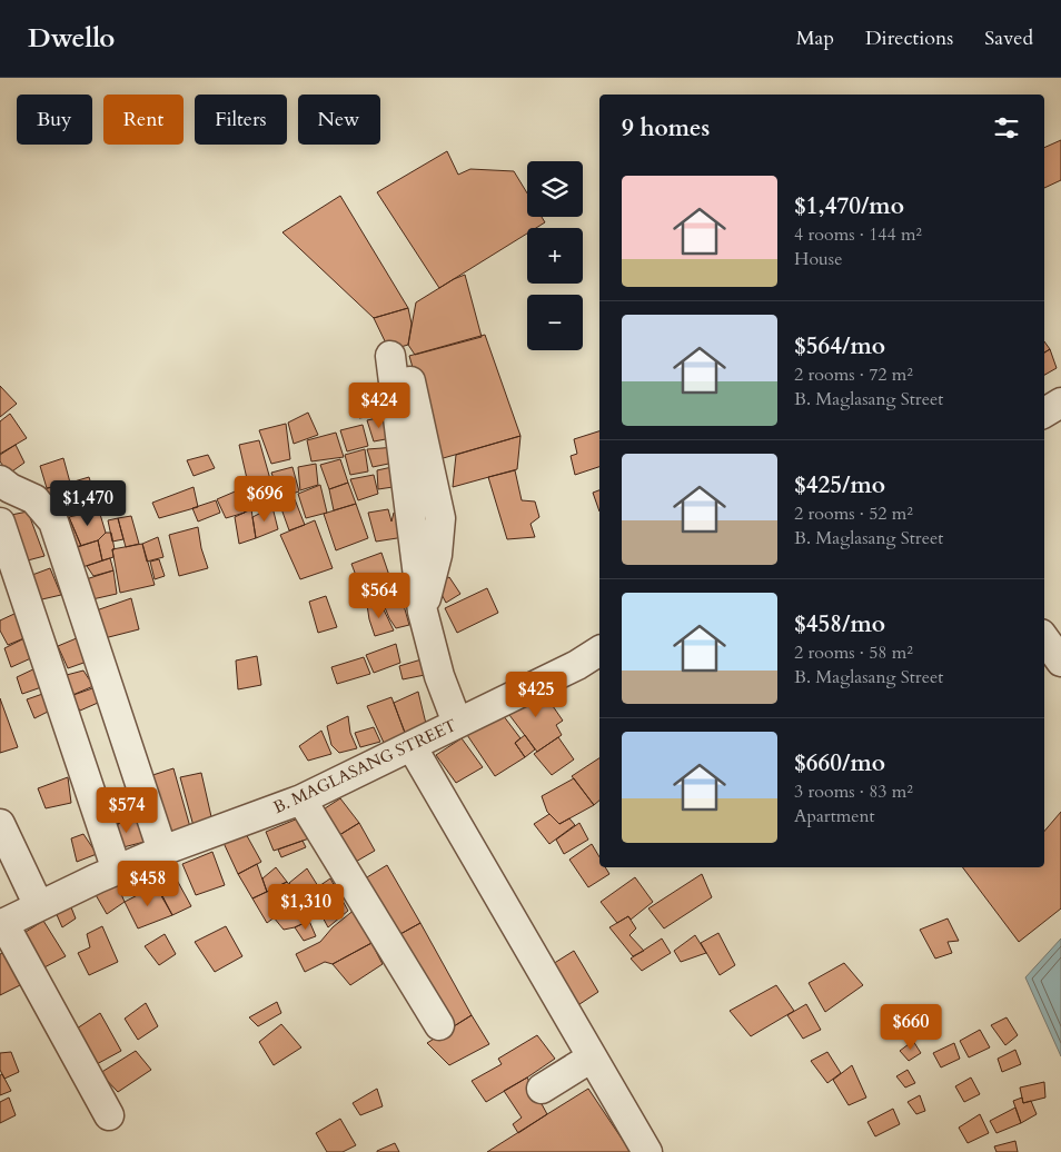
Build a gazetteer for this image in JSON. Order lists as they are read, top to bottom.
{
  "streets": {
    "street": ["B. MAGLASANG STREET"]
  },
  "page": {
    "header": "Dwello",
    "nav": ["Map", "Directions", "Saved"],
    "chip": [
      "Buy",
      "Rent",
      "Filters",
      "New"
    ],
    "heading": "9 homes",
    "map_buttons": ["+", "−"],
    "list": [
      {
        "name": "$1,470/mo",
        "note": "4 rooms · 144 m² · House"
      },
      {
        "name": "$564/mo",
        "note": "2 rooms · 72 m² · B. Maglasang Street"
      },
      {
        "name": "$425/mo",
        "note": "2 rooms · 52 m² · B. Maglasang Street"
      },
      {
        "name": "$458/mo",
        "note": "2 rooms · 58 m² · B. Maglasang Street"
      },
      {
        "name": "$660/mo",
        "note": "3 rooms · 83 m² · Apartment"
      }
    ],
    "price": [
      "$424",
      "$696",
      "$1,470",
      "$564",
      "$425",
      "$574",
      "$458",
      "$1,310",
      "$660"
    ]
  }
}
